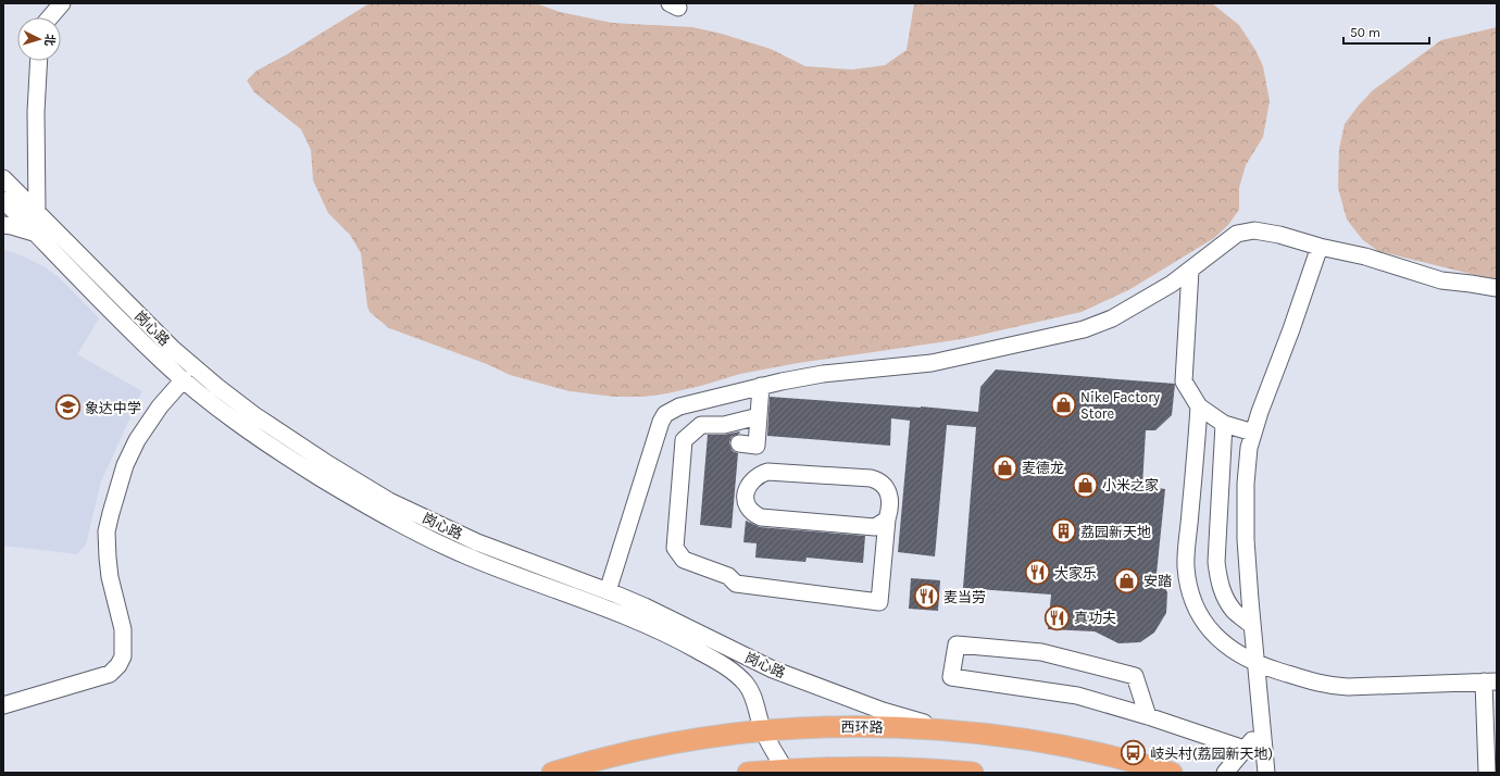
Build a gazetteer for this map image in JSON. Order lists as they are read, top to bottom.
{
  "streets": {
    "main road": ["西环路"],
    "street": ["岗心路"]
  },
  "crossings": [
    ["岗心路", "西环路"]
  ],
  "places": {
    "shop": [
      "Nike Factory Store",
      "麦德龙",
      "小米之家",
      "安踏"
    ],
    "school or university": ["象达中学"],
    "building": ["荔园新天地"],
    "restaurant": ["大家乐", "麦当劳", "真功夫"],
    "bus stop": ["岐头村(荔园新天地)"]
  },
  "scale_bar": "50 m",
  "north": "right"
}
